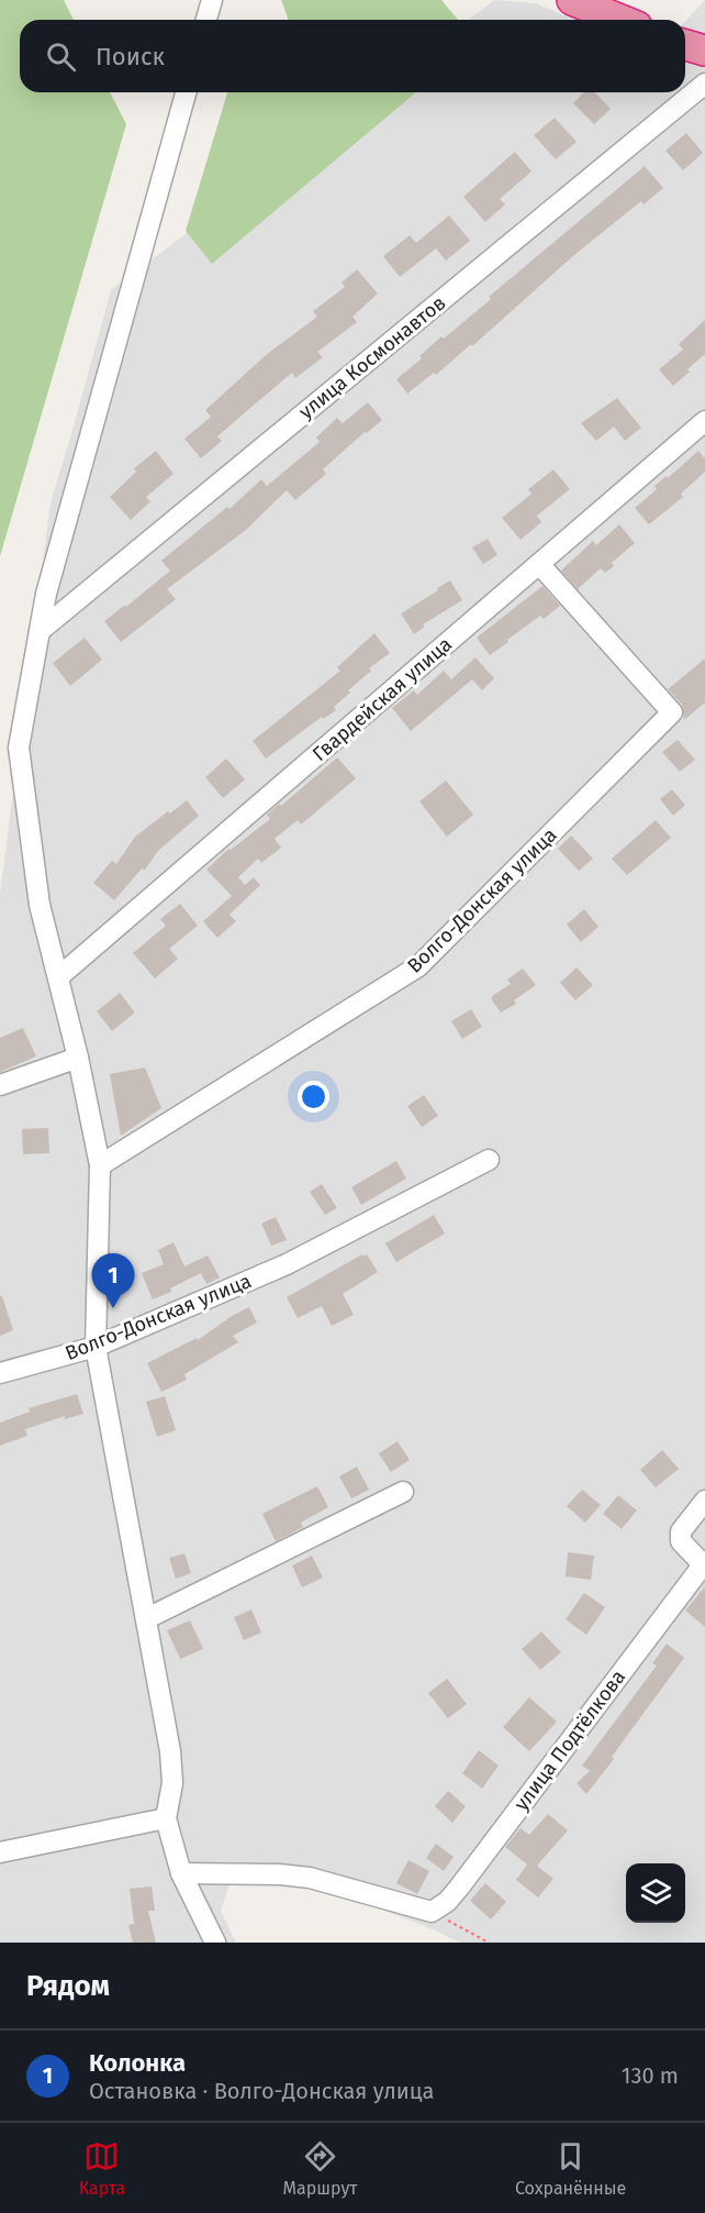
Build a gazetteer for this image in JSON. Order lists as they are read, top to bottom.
{
  "streets": {
    "street": [
      "улица Космонавтов",
      "Гвардейская улица",
      "Волго-Донская улица",
      "улица Подтёлкова"
    ]
  },
  "crossings": [
    ["Гвардейская улица", "Волго-Донская улица"]
  ],
  "page": {
    "search": "Поиск",
    "pins": "1",
    "heading": "Рядом",
    "list": [
      {
        "mark": "1",
        "name": "Колонка",
        "note": "Остановка · Волго-Донская улица",
        "value": "130 m"
      }
    ],
    "nav": ["Карта", "Маршрут", "Сохранённые"]
  }
}
